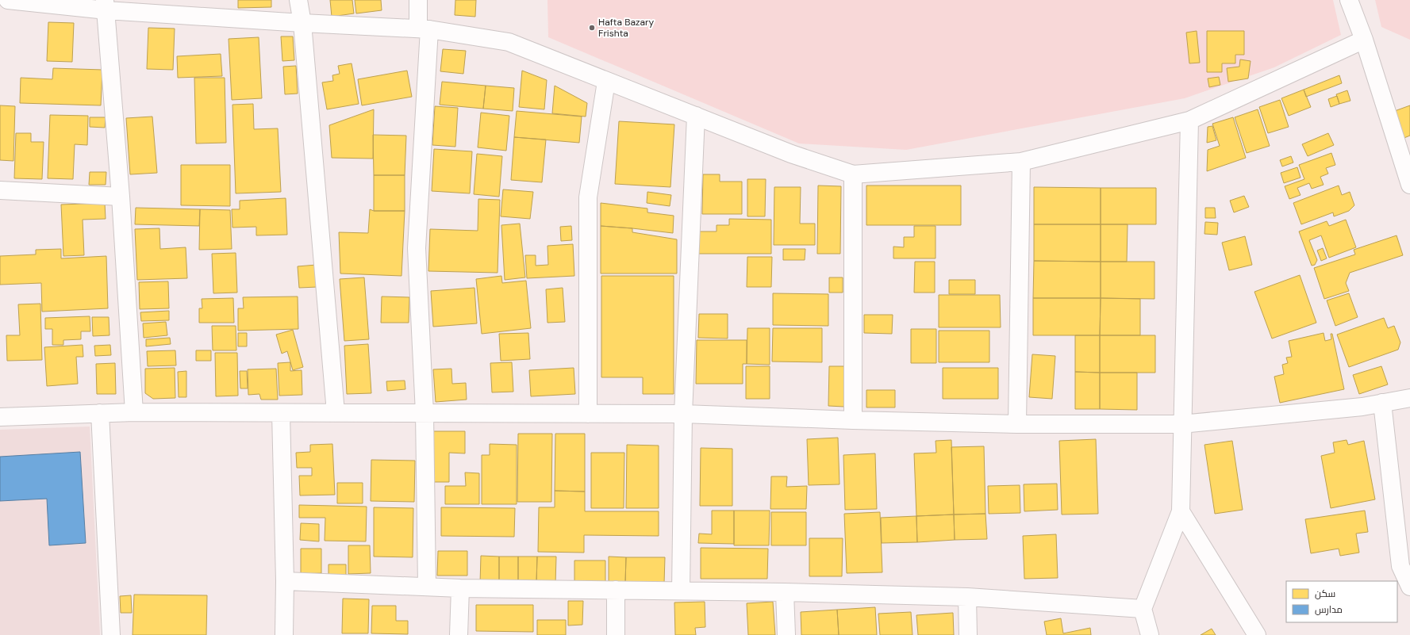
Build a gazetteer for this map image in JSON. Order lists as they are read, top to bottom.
{
  "places": ["Hafta Bazary Frishta"],
  "legend": ["سكن", "مدارس"]
}
